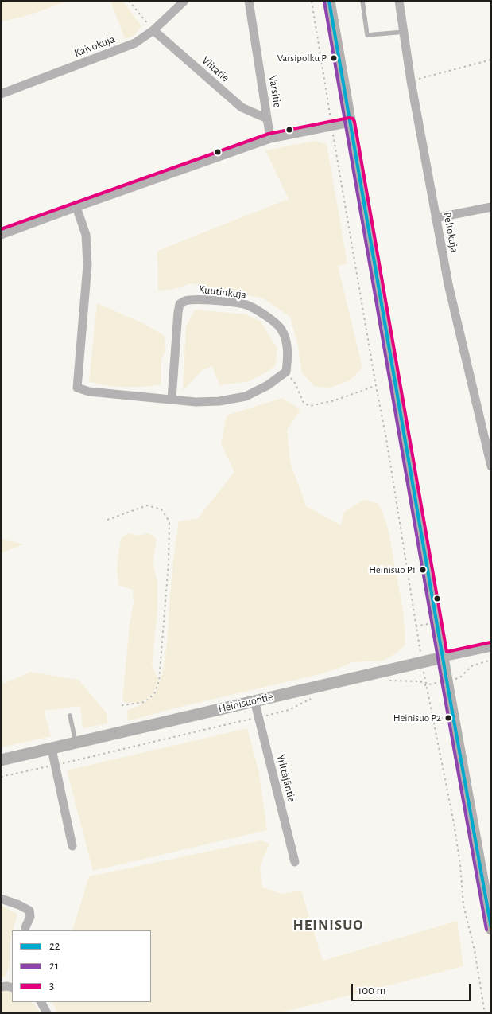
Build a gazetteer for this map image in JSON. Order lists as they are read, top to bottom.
{
  "streets": {
    "main road": ["Heinisuontie"],
    "street": [
      "Kaivokuja",
      "Viitatie",
      "Varsitie",
      "Peltokuja",
      "Kuutinkuja",
      "Yrittäjäntie"
    ]
  },
  "crossings": [
    ["Kaivokuja", "Viitatie"],
    ["Viitatie", "Varsitie"],
    ["Heinisuontie", "Yrittäjäntie"]
  ],
  "districts": ["HEINISUO"],
  "places": ["Varsipolku P", "Heinisuo P1", "Heinisuo P2"],
  "lines": ["transit line 22", "transit line 21", "transit line 3"],
  "legend": ["22", "21", "3"],
  "scale_bar": "100 m"
}
